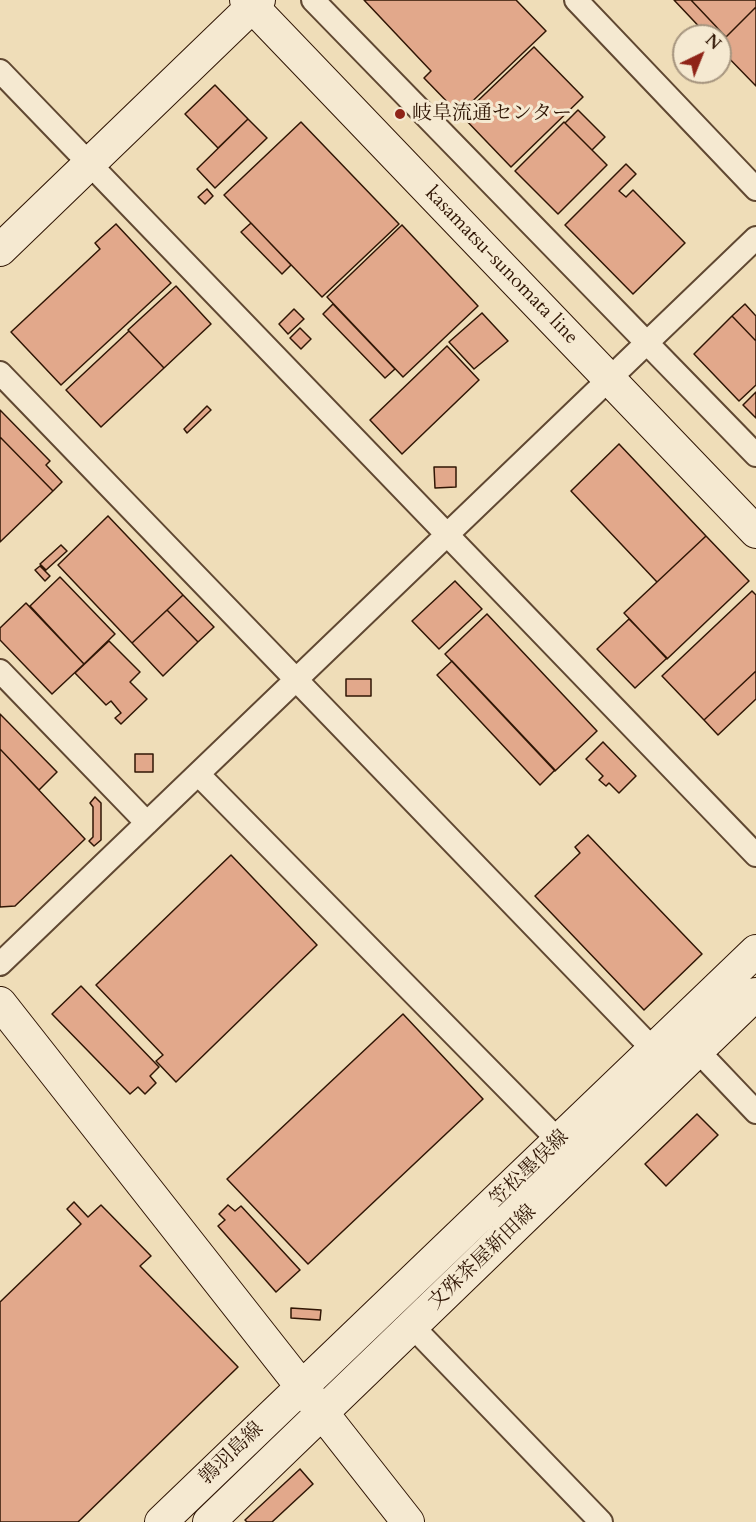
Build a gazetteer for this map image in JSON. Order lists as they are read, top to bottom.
{
  "streets": {
    "main road": [
      "kasamatsu-sunomata line",
      "笠松墨俣線",
      "文殊茶屋新田線",
      "鶉羽島線"
    ]
  },
  "crossings": [
    ["笠松墨俣線", "鶉羽島線"]
  ],
  "places": ["岐阜流通センター"],
  "north": "top right"
}
